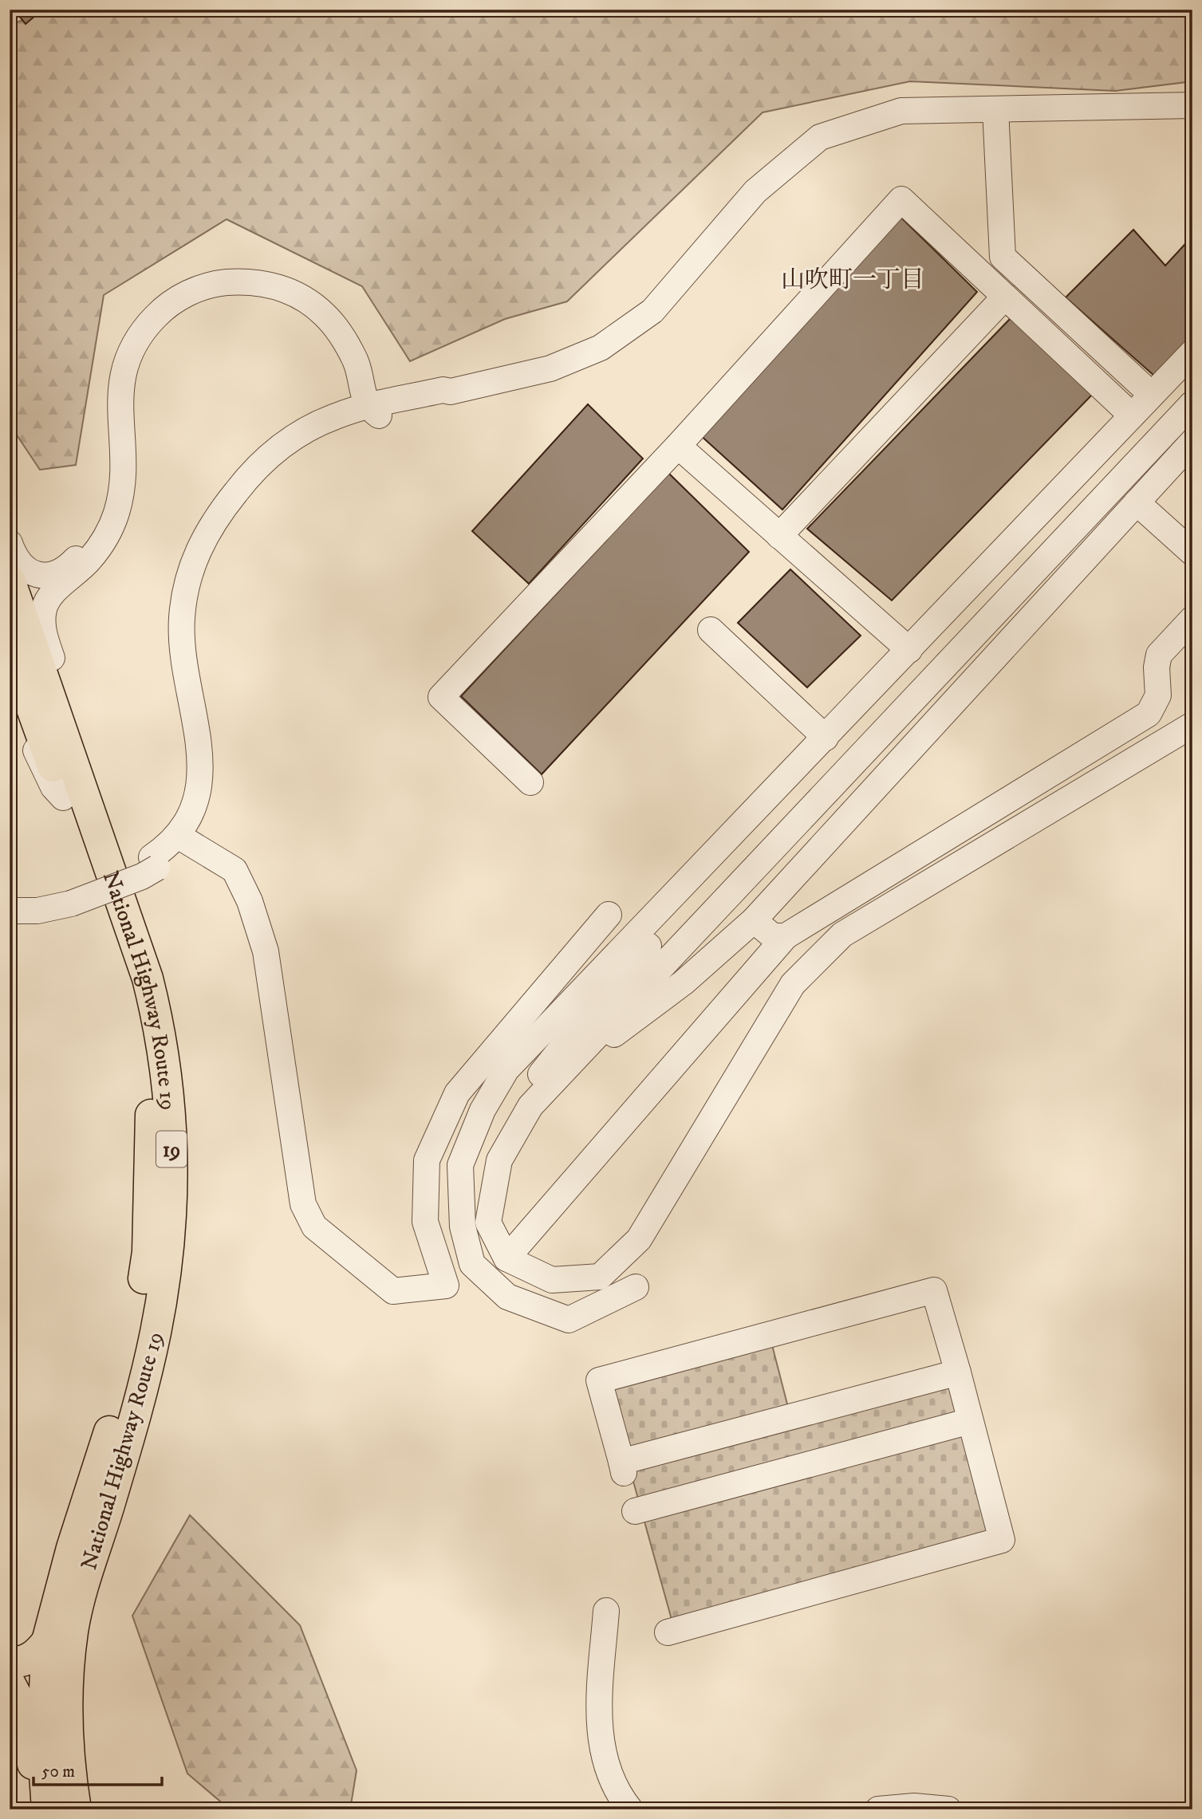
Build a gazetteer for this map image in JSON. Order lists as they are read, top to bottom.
{
  "streets": {
    "main road": ["National Highway Route 19", "19"]
  },
  "districts": ["山吹町一丁目"],
  "scale_bar": "50 m"
}
